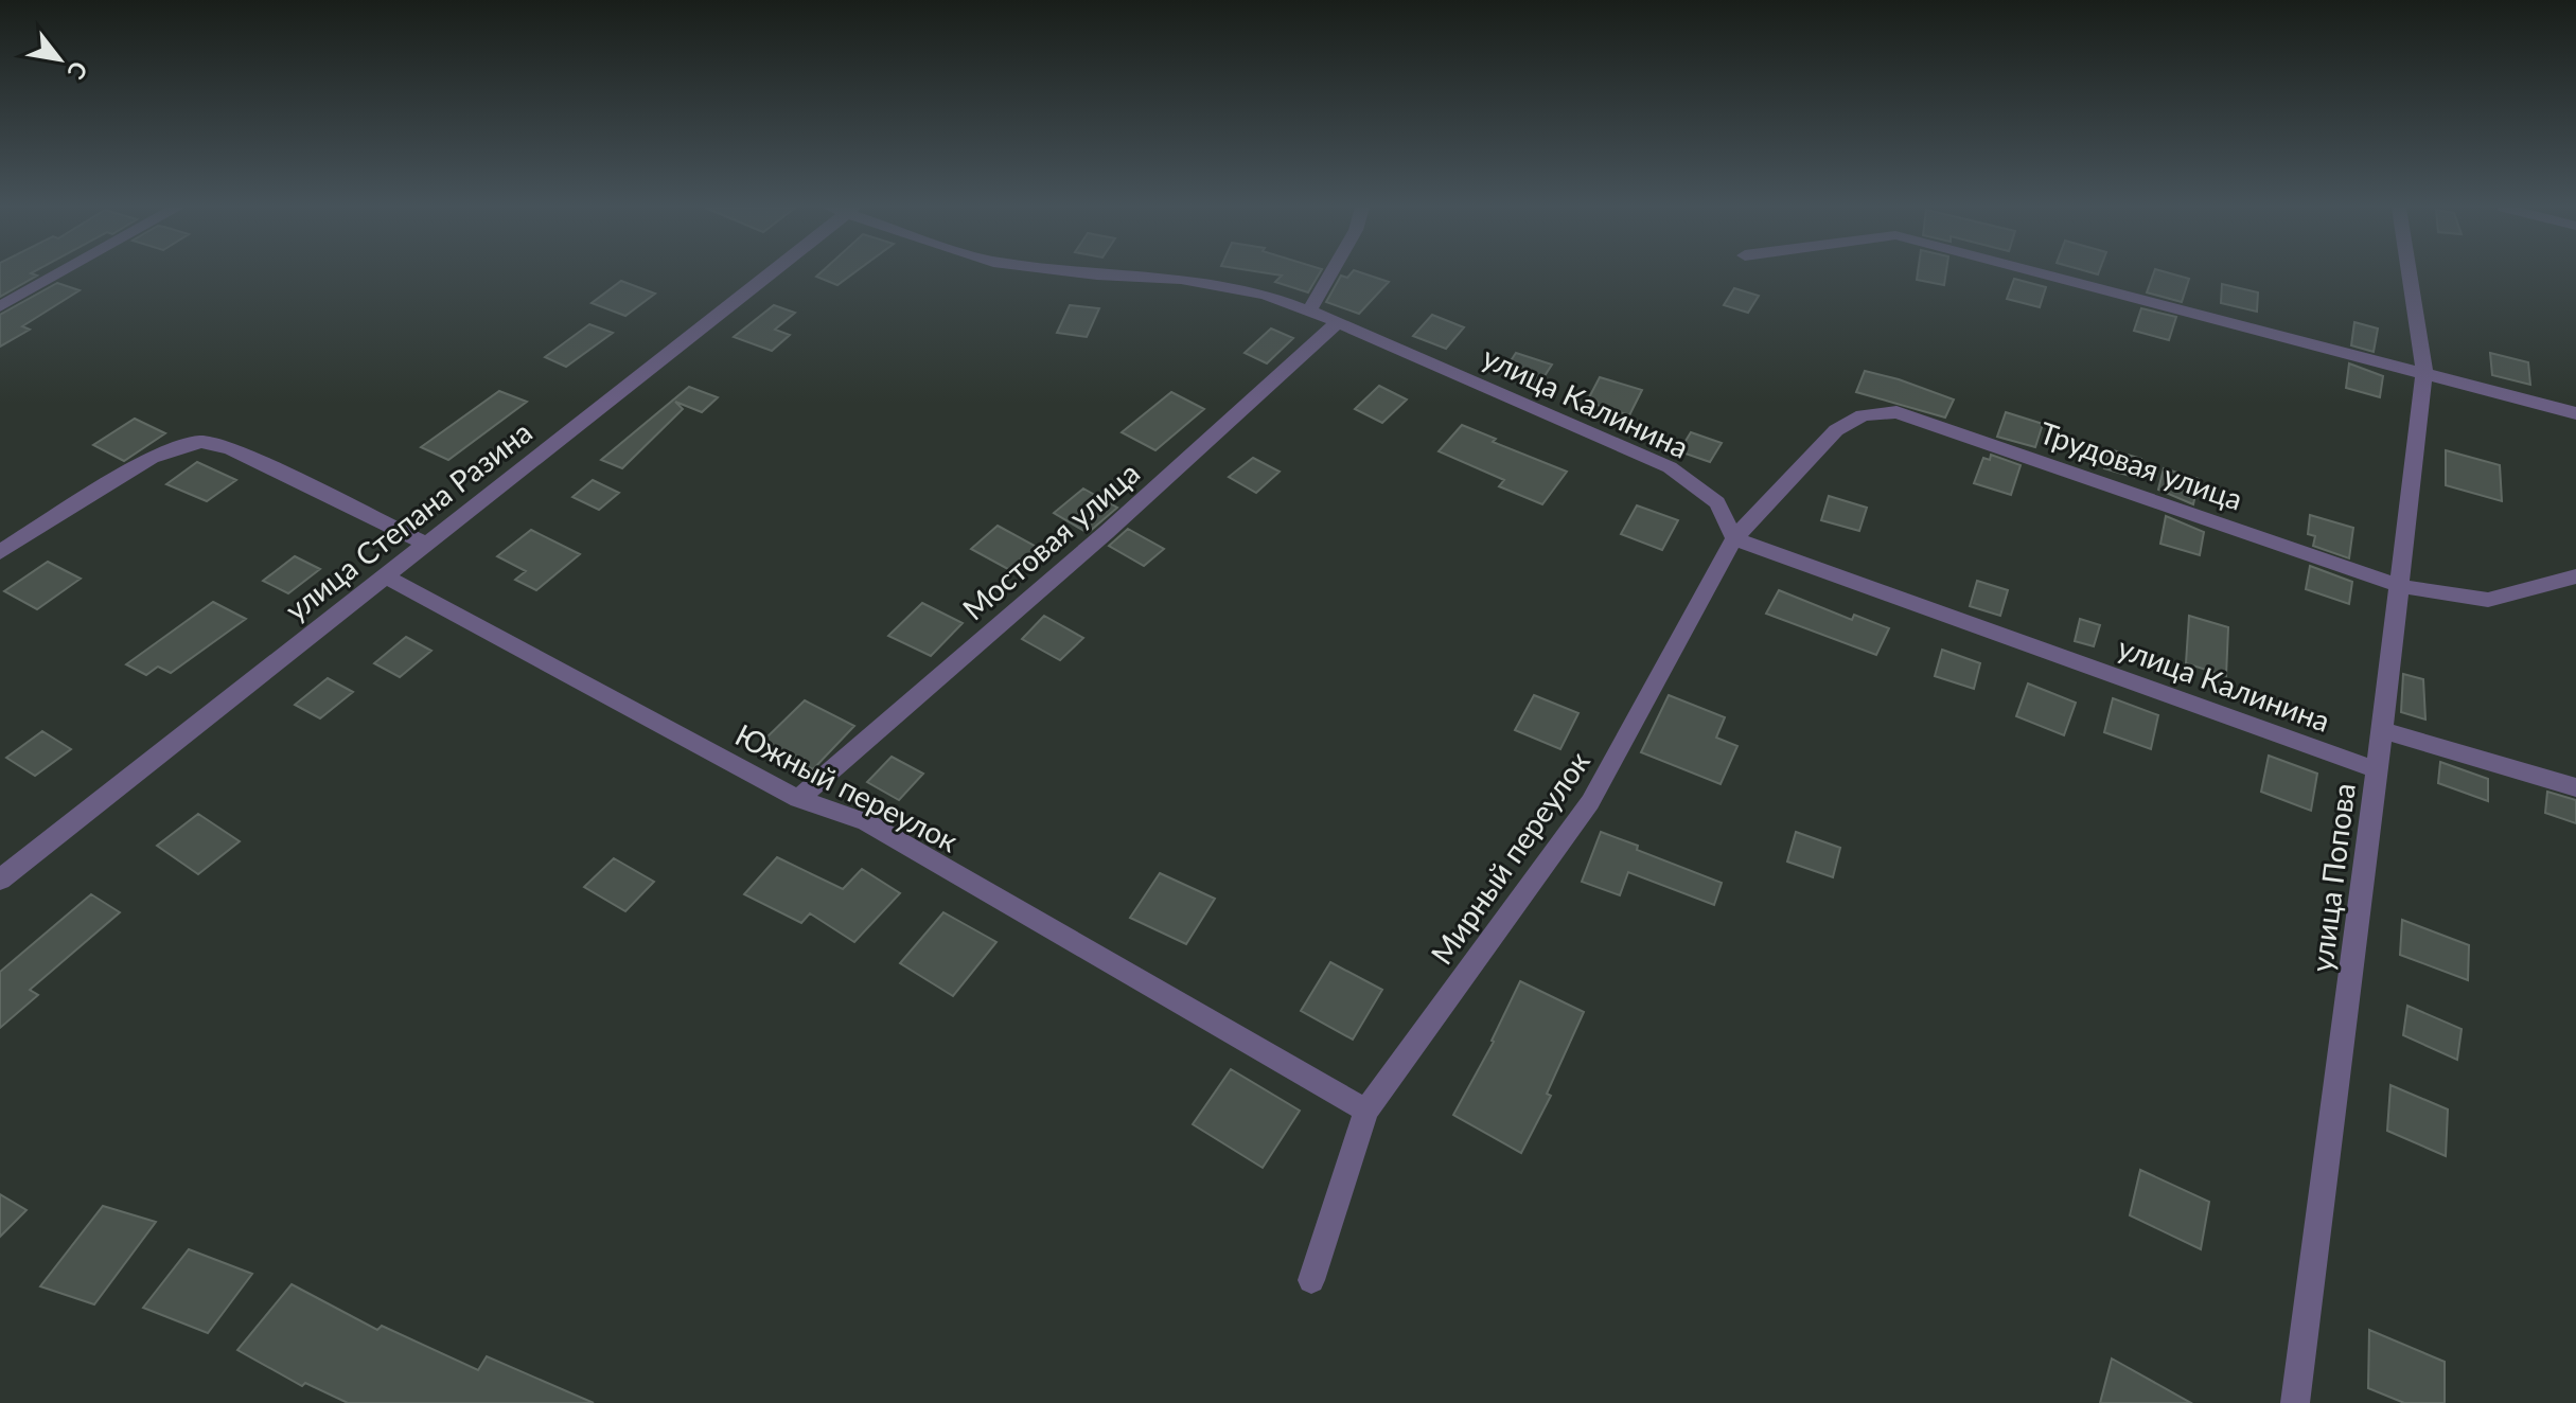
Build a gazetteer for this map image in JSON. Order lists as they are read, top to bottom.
{
  "streets": {
    "street": [
      "улица Калинина",
      "Трудовая улица",
      "улица Степана Разина",
      "Мостовая улица",
      "Южный переулок",
      "Мирный переулок",
      "улица Попова"
    ]
  },
  "crossings": [
    ["улица Калинина", "Мостовая улица"],
    ["улица Калинина", "Мирный переулок"],
    ["улица Калинина", "улица Попова"],
    ["Трудовая улица", "Мирный переулок"],
    ["Трудовая улица", "улица Попова"],
    ["улица Степана Разина", "Южный переулок"],
    ["Мостовая улица", "Южный переулок"],
    ["Южный переулок", "Мирный переулок"]
  ],
  "north": "bottom right"
}
